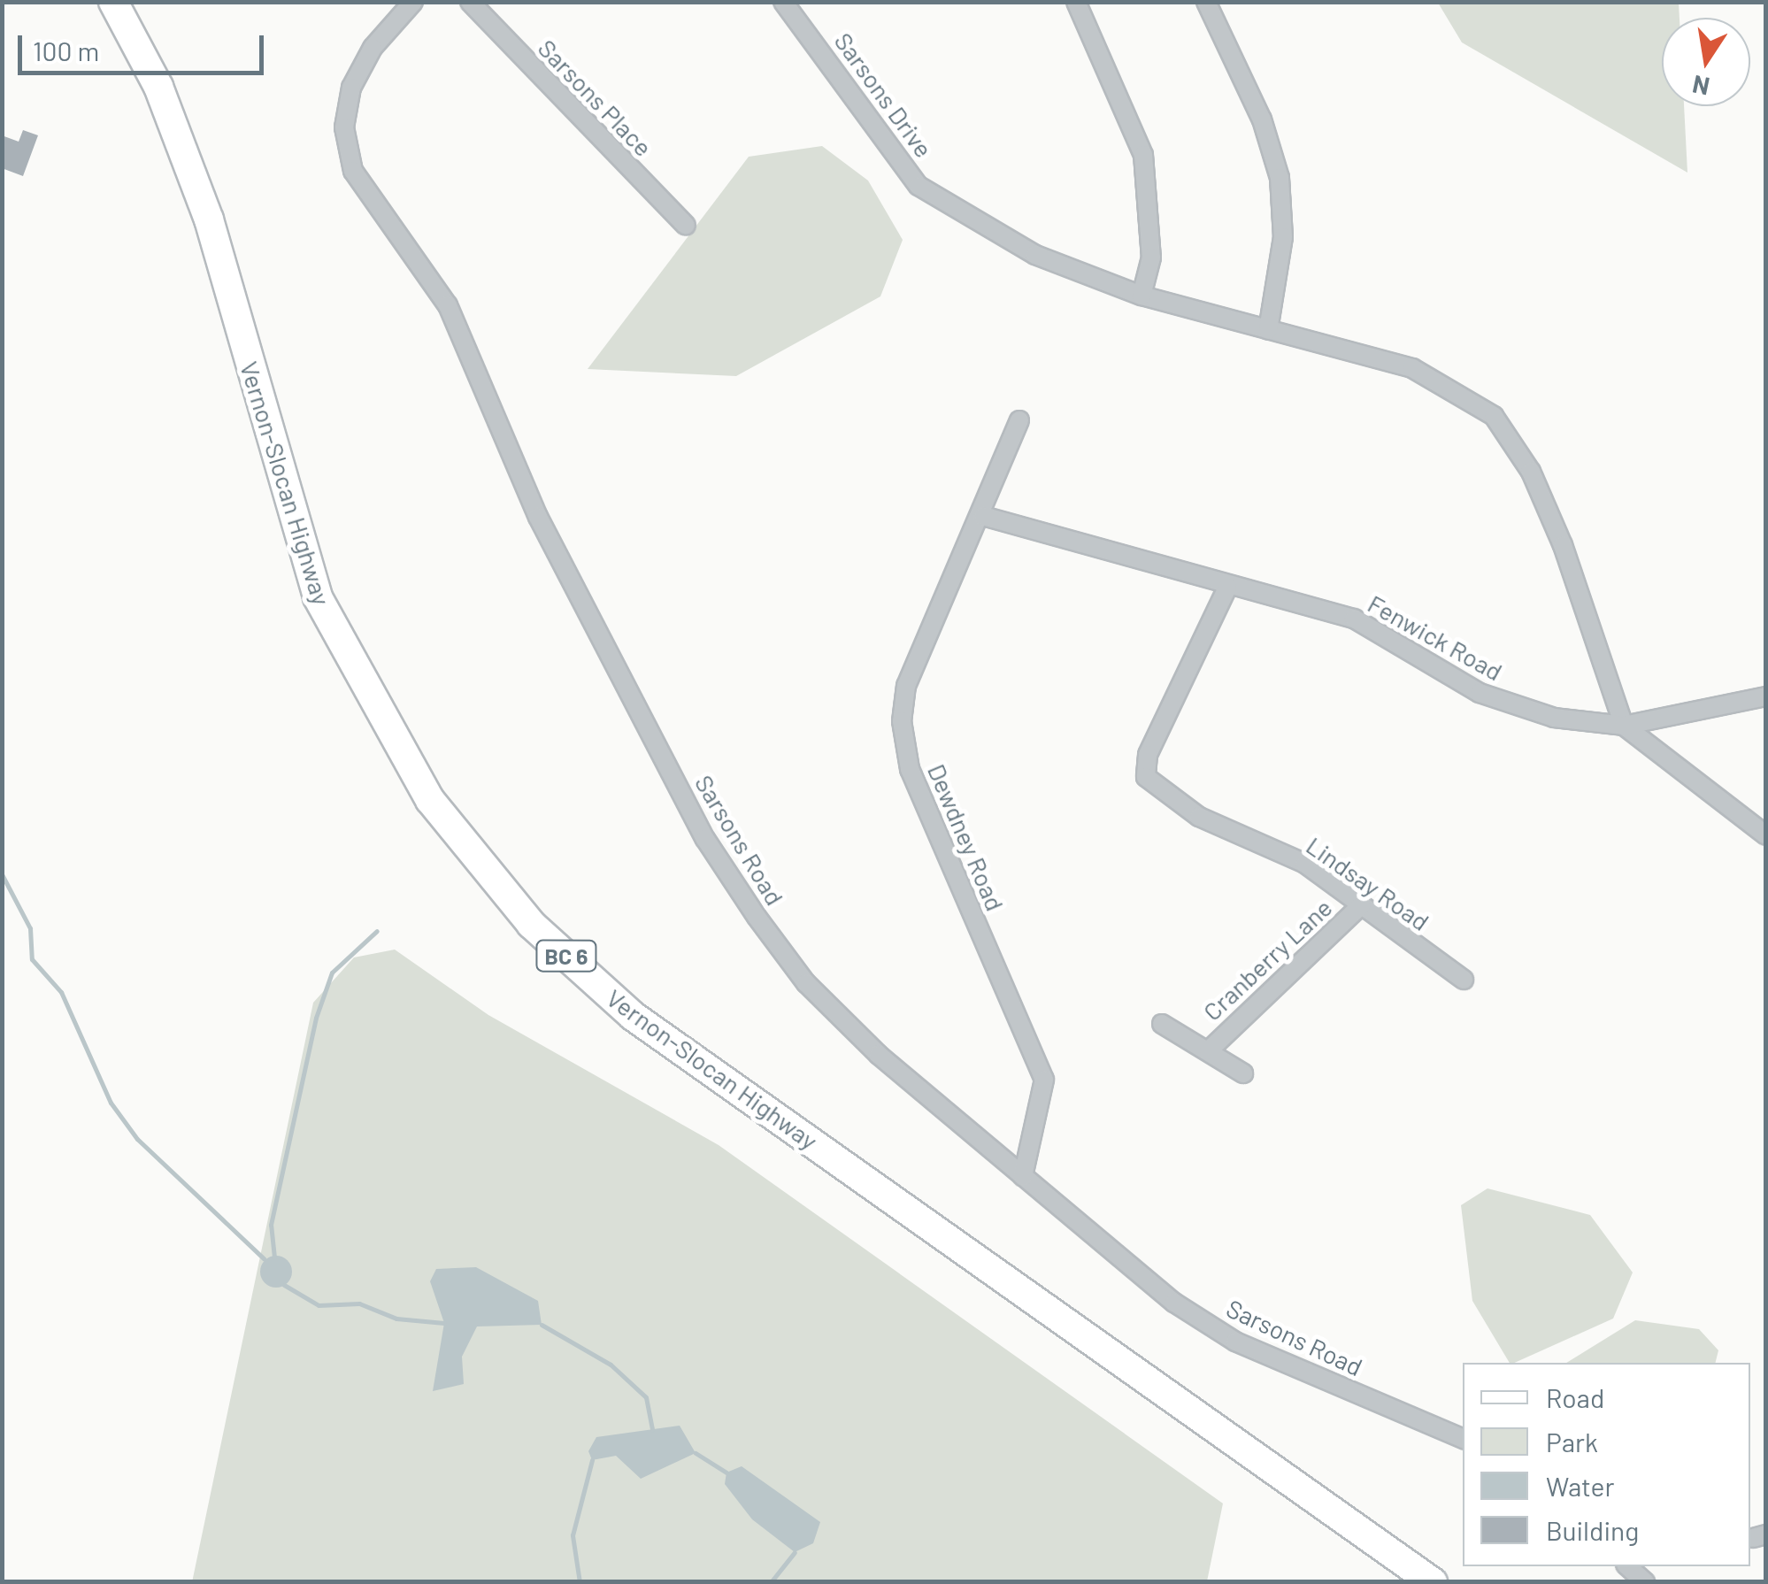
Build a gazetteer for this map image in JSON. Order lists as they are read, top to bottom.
{
  "streets": {
    "main road": ["Vernon-Slocan Highway", "BC 6"],
    "street": [
      "Sarsons Drive",
      "Sarsons Place",
      "Fenwick Road",
      "Dewdney Road",
      "Sarsons Road",
      "Lindsay Road",
      "Cranberry Lane"
    ]
  },
  "crossings": [
    ["Sarsons Drive", "Fenwick Road"],
    ["Fenwick Road", "Dewdney Road"],
    ["Fenwick Road", "Lindsay Road"],
    ["Dewdney Road", "Sarsons Road"],
    ["Lindsay Road", "Cranberry Lane"]
  ],
  "legend": [
    "Road",
    "Park",
    "Water",
    "Building"
  ],
  "scale_bar": "100 m",
  "north": "bottom"
}
